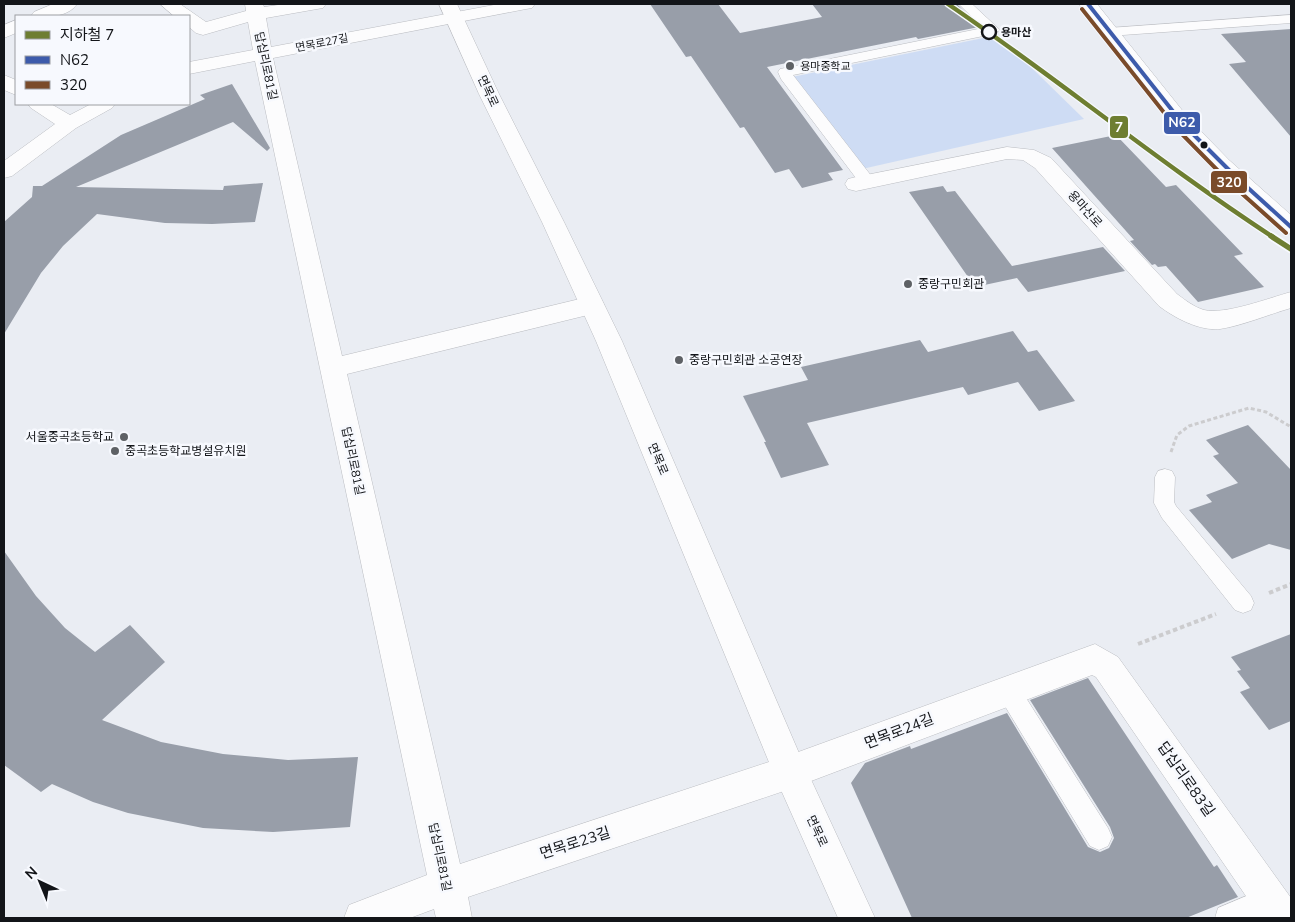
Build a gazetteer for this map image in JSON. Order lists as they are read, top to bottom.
{
  "streets": {
    "street": [
      "면목로27길",
      "답십리로81길",
      "면목로",
      "용마산로",
      "면목로24길",
      "답십리로83길",
      "면목로23길"
    ]
  },
  "crossings": [
    ["면목로27길", "답십리로81길"],
    ["면목로27길", "면목로"],
    ["답십리로81길", "면목로23길"],
    ["면목로", "면목로24길"],
    ["면목로", "면목로23길"],
    ["면목로24길", "답십리로83길"],
    ["면목로24길", "면목로23길"]
  ],
  "places": [
    "용마산",
    "용마중학교",
    "중랑구민회관",
    "중랑구민회관 소공연장",
    "서울중곡초등학교",
    "중곡초등학교병설유치원"
  ],
  "lines": ["metro line 7", "transit line N62", "transit line 320"],
  "legend": ["지하철 7", "N62", "320"],
  "north": "top left"
}
